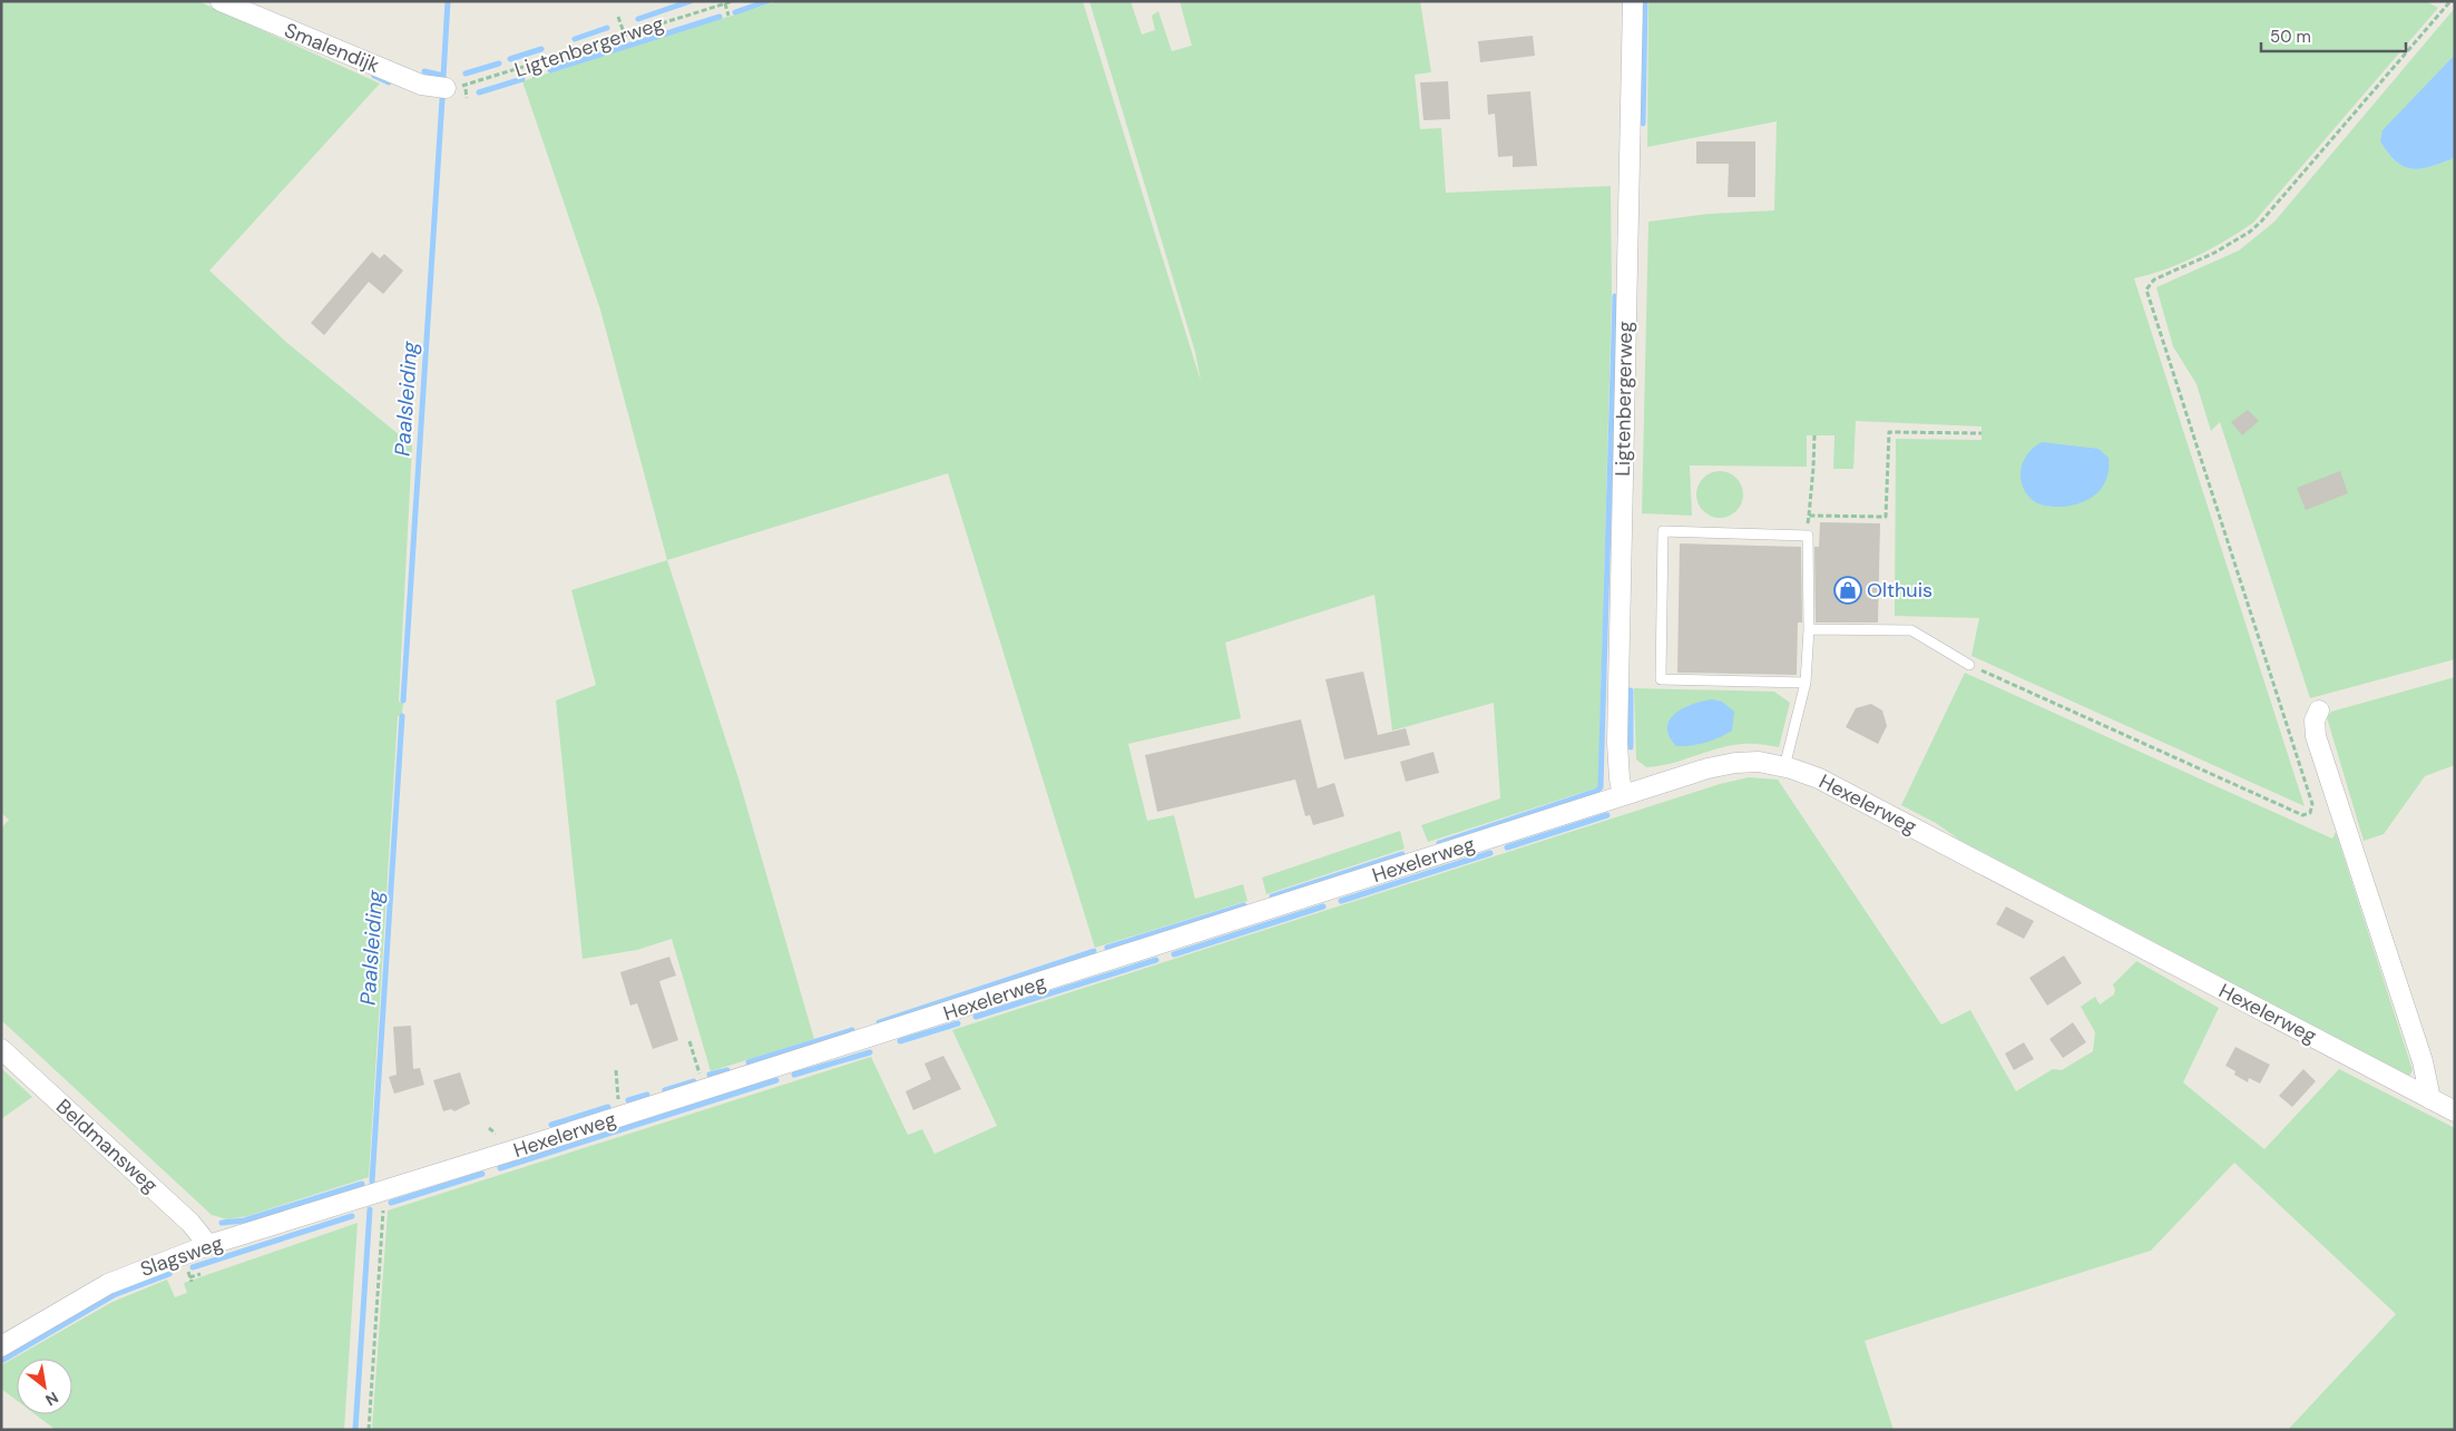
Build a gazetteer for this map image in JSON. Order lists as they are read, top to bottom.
{
  "streets": {
    "street": [
      "Ligtenbergerweg",
      "Smalendijk",
      "Hexelerweg",
      "Beldmansweg",
      "Slagsweg"
    ]
  },
  "crossings": [
    ["Ligtenbergerweg", "Smalendijk"],
    ["Ligtenbergerweg", "Hexelerweg"],
    ["Hexelerweg", "Slagsweg"],
    ["Beldmansweg", "Slagsweg"]
  ],
  "water": ["Paalsleiding"],
  "places": {
    "shop": ["Olthuis"]
  },
  "scale_bar": "50 m",
  "north": "bottom right"
}
